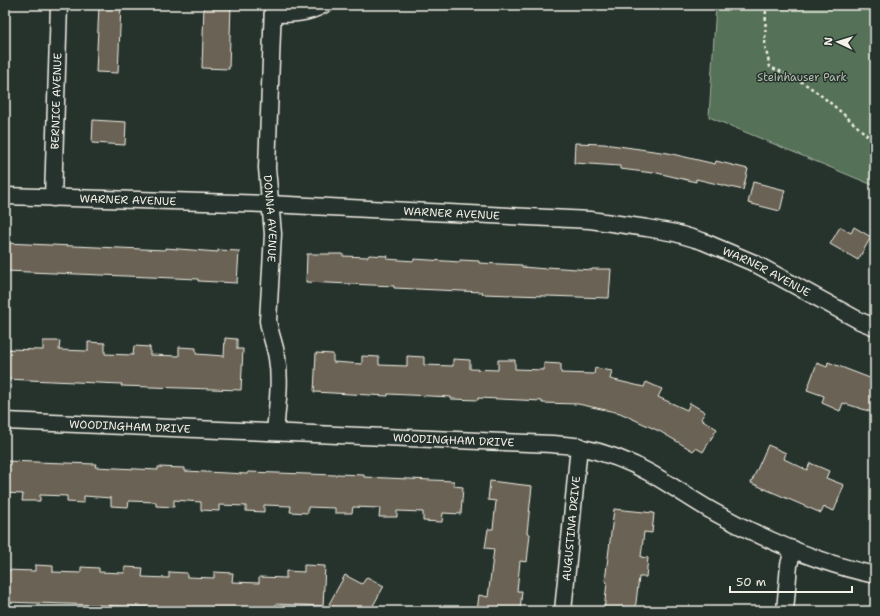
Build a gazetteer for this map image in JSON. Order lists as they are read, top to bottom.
{
  "streets": {
    "street": [
      "BERNICE AVENUE",
      "WARNER AVENUE",
      "DONNA AVENUE",
      "WOODINGHAM DRIVE",
      "AUGUSTINA DRIVE"
    ]
  },
  "crossings": [
    ["BERNICE AVENUE", "WARNER AVENUE"],
    ["WARNER AVENUE", "DONNA AVENUE"],
    ["DONNA AVENUE", "WOODINGHAM DRIVE"],
    ["WOODINGHAM DRIVE", "AUGUSTINA DRIVE"]
  ],
  "parks": ["Steinhauser Park"],
  "scale_bar": "50 m",
  "north": "left"
}
